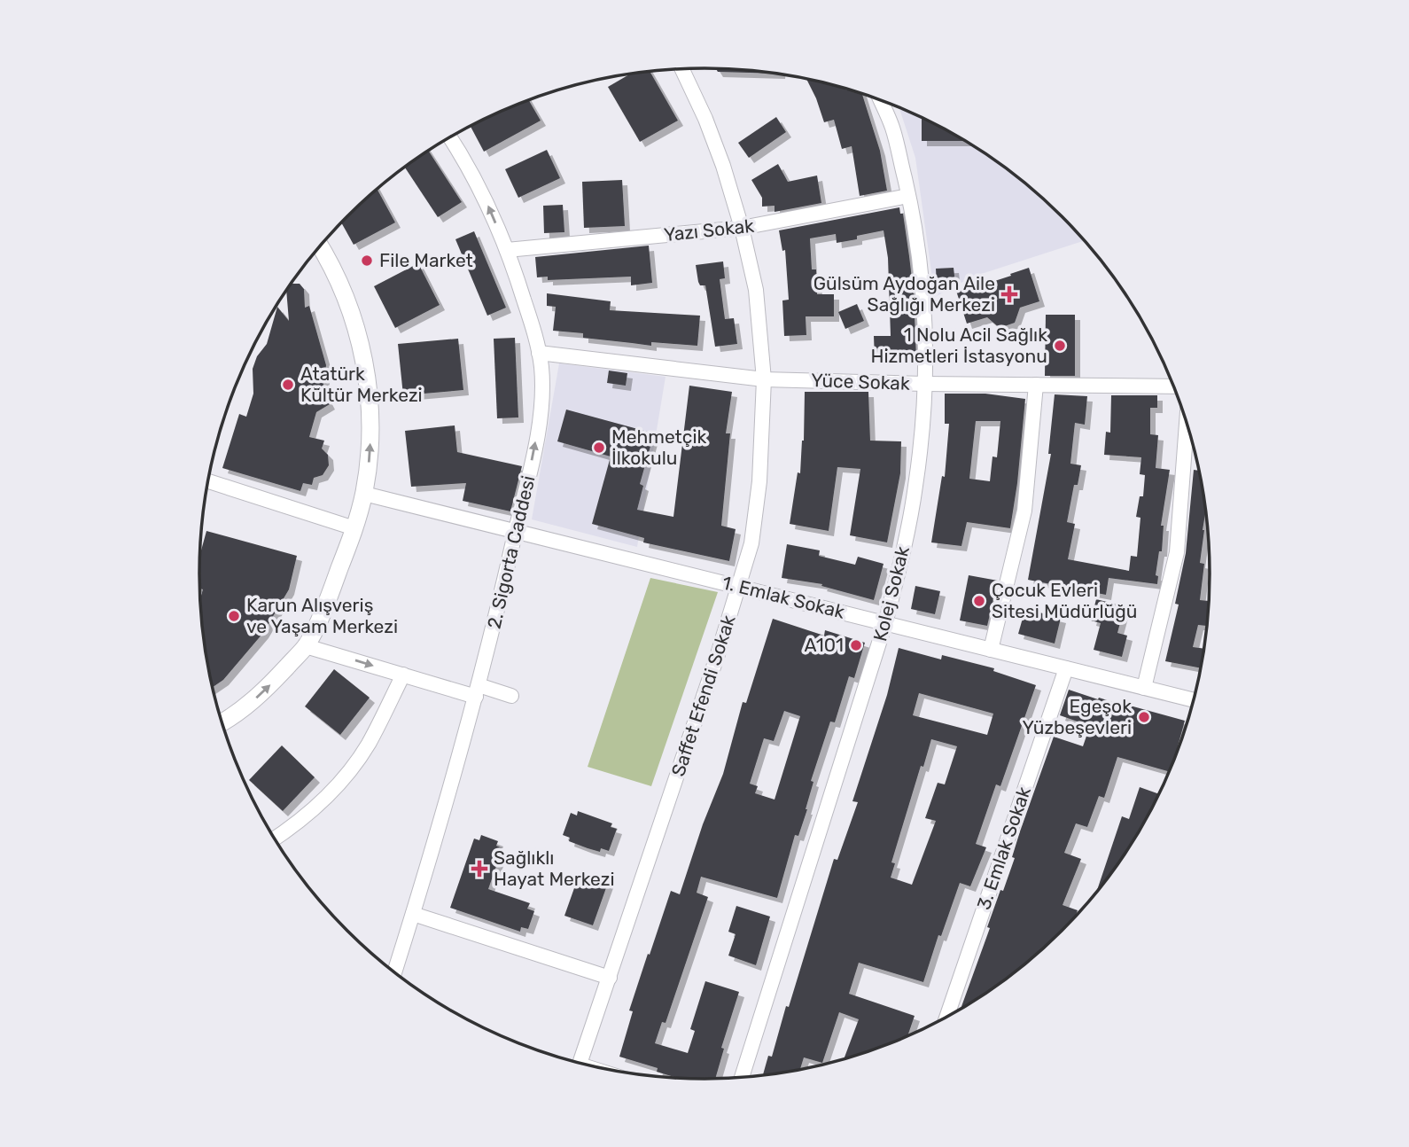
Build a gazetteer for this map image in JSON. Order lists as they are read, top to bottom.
{
  "streets": {
    "street": [
      "Yazı Sokak",
      "Yüce Sokak",
      "2. Sigorta Caddesi",
      "Kolej Sokak",
      "1. Emlak Sokak",
      "Saffet Efendi Sokak",
      "3. Emlak Sokak"
    ]
  },
  "crossings": [
    ["Yazı Sokak", "2. Sigorta Caddesi"],
    ["Yazı Sokak", "Kolej Sokak"],
    ["Yazı Sokak", "Saffet Efendi Sokak"],
    ["Yüce Sokak", "2. Sigorta Caddesi"],
    ["Yüce Sokak", "Kolej Sokak"],
    ["Yüce Sokak", "Saffet Efendi Sokak"],
    ["2. Sigorta Caddesi", "1. Emlak Sokak"],
    ["Kolej Sokak", "1. Emlak Sokak"],
    ["1. Emlak Sokak", "Saffet Efendi Sokak"],
    ["1. Emlak Sokak", "3. Emlak Sokak"]
  ],
  "places": {
    "other": [
      "File Market",
      "1 Nolu Acil Sağlık Hizmetleri İstasyonu",
      "Atatürk Kültür Merkezi",
      "Mehmetçik İlkokulu",
      "Çocuk Evleri Sitesi Müdürlüğü",
      "Karun Alışveriş ve Yaşam Merkezi",
      "A101",
      "Egeşok Yüzbeşevleri"
    ],
    "health": ["Gülsüm Aydoğan Aile Sağlığı Merkezi", "Sağlıklı Hayat Merkezi"]
  }
}
